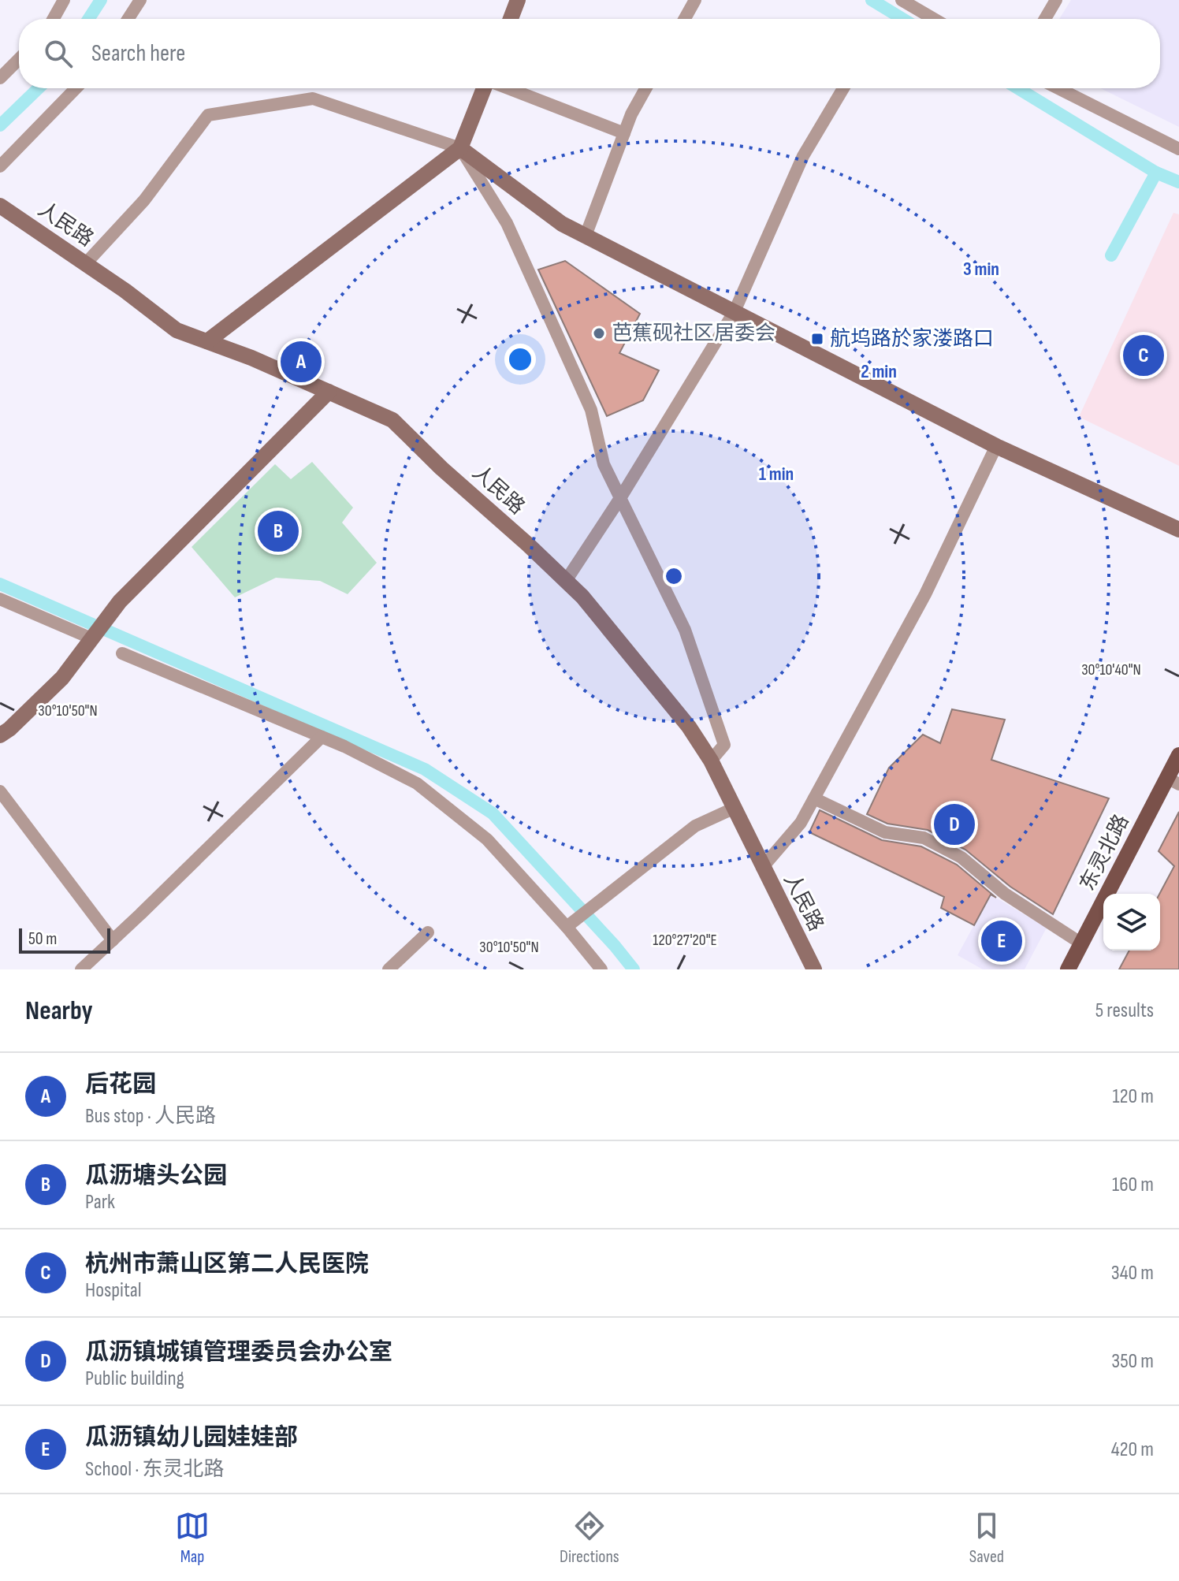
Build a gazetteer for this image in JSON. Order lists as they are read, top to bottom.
{
  "streets": {
    "main road": ["东灵北路"],
    "street": ["人民路"]
  },
  "places": {
    "other": ["芭蕉砚社区居委会"],
    "transit": ["航坞路於家溇路口"]
  },
  "scale_bar": "50 m",
  "page": {
    "search": "Search here",
    "pins": [
      "C",
      "A",
      "B",
      "D",
      "E"
    ],
    "scale": "50 m",
    "heading": ["Nearby", "5 results"],
    "list": [
      {
        "mark": "A",
        "name": "后花园",
        "note": "Bus stop · 人民路",
        "value": "120 m"
      },
      {
        "mark": "B",
        "name": "瓜沥塘头公园",
        "note": "Park",
        "value": "160 m"
      },
      {
        "mark": "C",
        "name": "杭州市萧山区第二人民医院",
        "note": "Hospital",
        "value": "340 m"
      },
      {
        "mark": "D",
        "name": "瓜沥镇城镇管理委员会办公室",
        "note": "Public building",
        "value": "350 m"
      },
      {
        "mark": "E",
        "name": "瓜沥镇幼儿园娃娃部",
        "note": "School · 东灵北路",
        "value": "420 m"
      }
    ],
    "nav": ["Map", "Directions", "Saved"]
  },
  "coordinates": ["30°10'40\"N", "30°10'50\"N", "120°27'20\"E"],
  "rings": ["3 min", "2 min", "1 min"]
}
